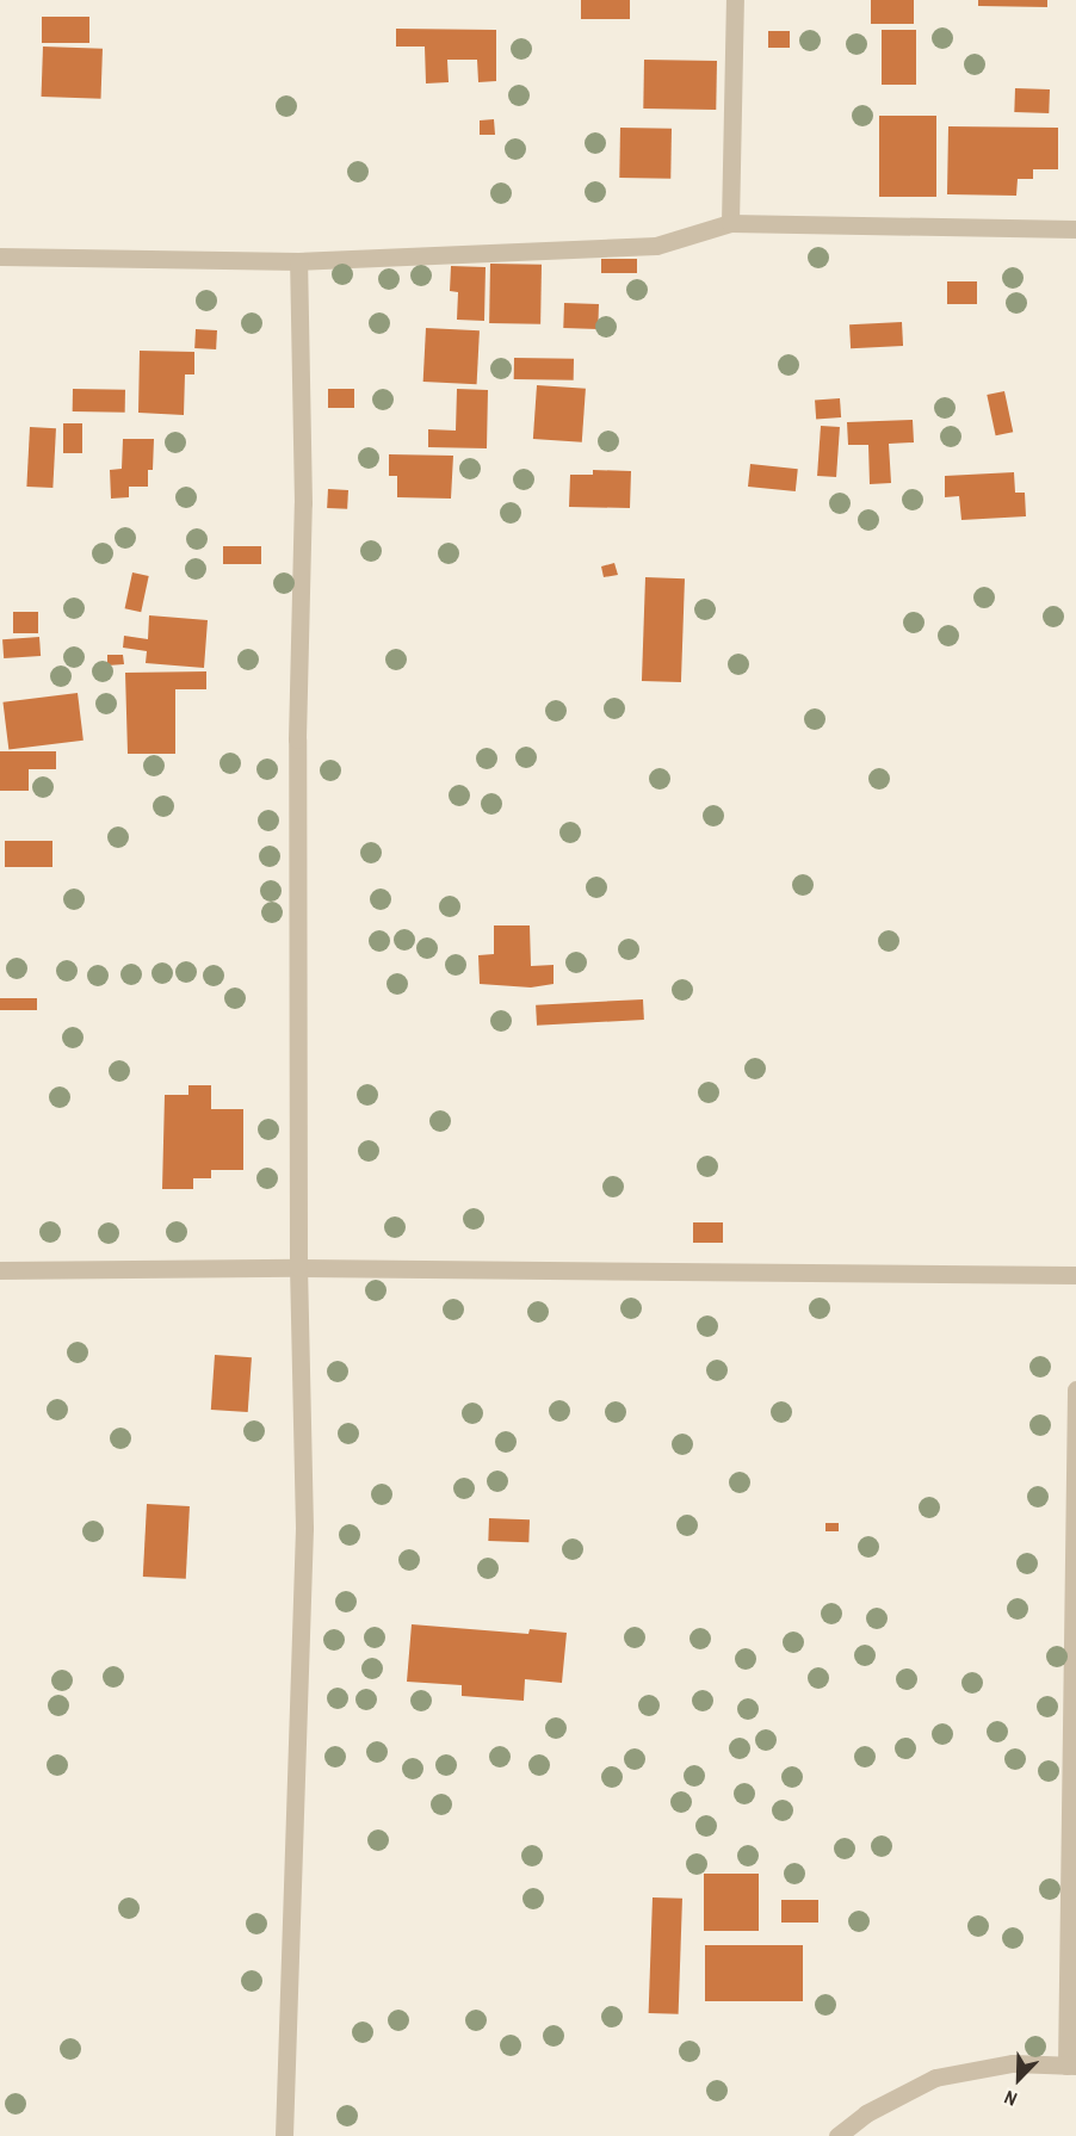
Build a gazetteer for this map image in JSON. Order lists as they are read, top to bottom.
{
  "north": "bottom left"
}
